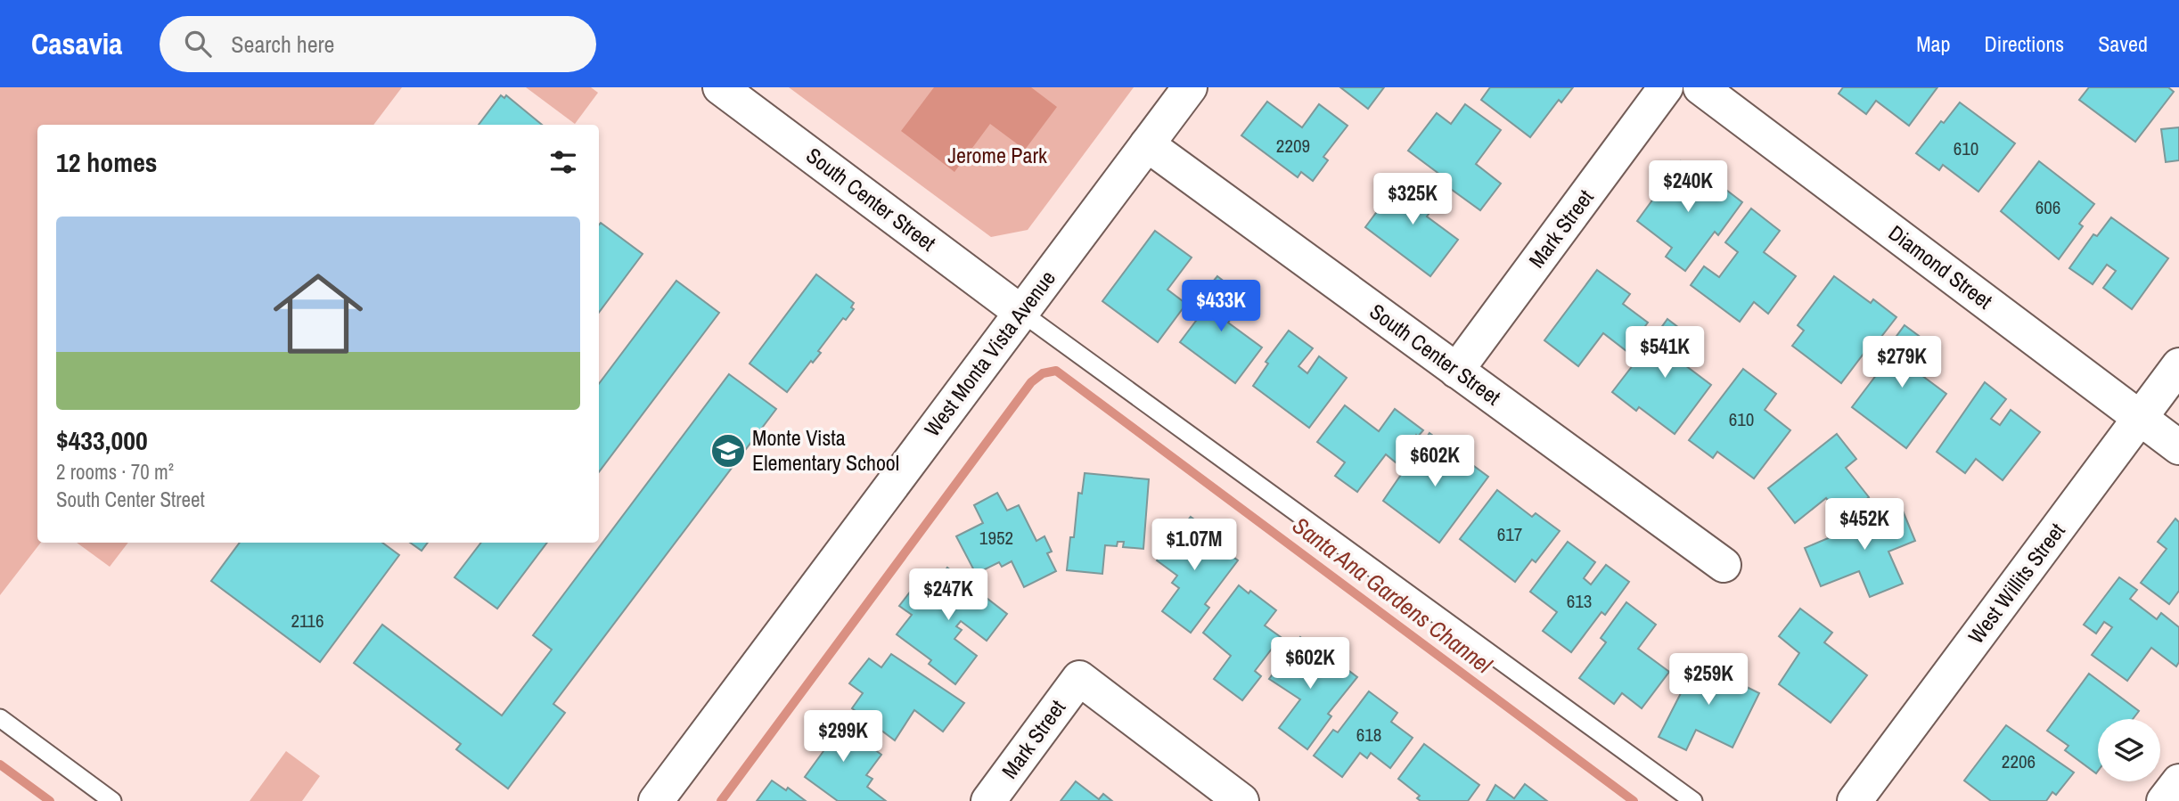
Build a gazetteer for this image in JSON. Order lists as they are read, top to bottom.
{
  "streets": {
    "street": [
      "South Center Street",
      "Mark Street",
      "Diamond Street",
      "West Monta Vista Avenue",
      "West Willits Street"
    ]
  },
  "crossings": [
    ["South Center Street", "Mark Street"],
    ["South Center Street", "West Monta Vista Avenue"],
    ["Diamond Street", "West Willits Street"]
  ],
  "water": ["Santa Ana Gardens Channel"],
  "parks": ["Jerome Park"],
  "places": {
    "school or university": ["Monte Vista Elementary School"]
  },
  "house_numbers": [
    "2209",
    "610",
    "606",
    "610",
    "617",
    "1952",
    "613",
    "2116",
    "618",
    "2206"
  ],
  "page": {
    "header": "Casavia",
    "search": "Search here",
    "nav": ["Map", "Directions", "Saved"],
    "heading": "12 homes",
    "price": [
      "$240K",
      "$325K",
      "$433K",
      "$541K",
      "$279K",
      "$602K",
      "$452K",
      "$1.07M",
      "$247K",
      "$602K",
      "$259K",
      "$299K"
    ],
    "list": [
      {
        "name": "$433,000",
        "note": "2 rooms · 70 m² · South Center Street"
      }
    ]
  }
}
